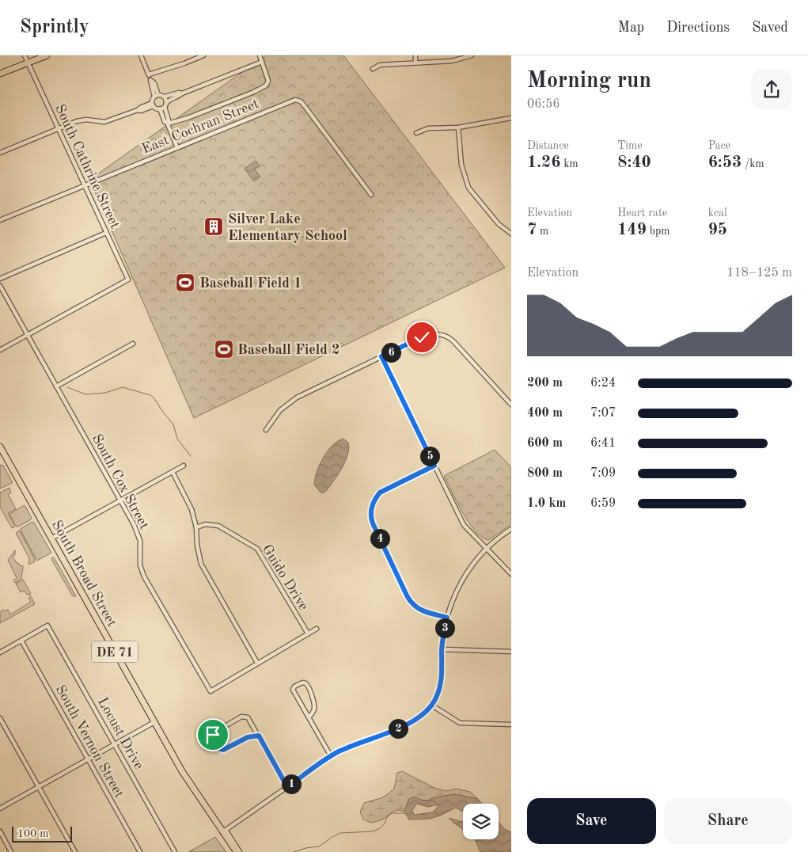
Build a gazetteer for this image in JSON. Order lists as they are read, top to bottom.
{
  "streets": {
    "main road": ["South Broad Street", "DE 71"],
    "street": [
      "East Cochran Street",
      "South Cathrine Street",
      "South Cox Street",
      "Guido Drive",
      "Locust Drive",
      "South Vernon Street"
    ]
  },
  "crossings": [
    ["East Cochran Street", "South Cathrine Street"],
    ["South Cathrine Street", "South Cox Street"],
    ["Locust Drive", "South Vernon Street"]
  ],
  "places": {
    "building": ["Silver Lake Elementary School"],
    "sports": ["Baseball Field 1", "Baseball Field 2"]
  },
  "scale_bar": "100 m",
  "page": {
    "header": "Sprintly",
    "nav": ["Map", "Directions", "Saved"],
    "heading": ["Morning run", "06:56"],
    "stats": [
      ["Distance", "1.26 km"],
      ["Time", "8:40"],
      ["Pace", "6:53 /km"],
      ["Elevation", "7 m"],
      ["Heart rate", "149 bpm"],
      ["kcal", "95"]
    ],
    "chart": ["Elevation", "118–125 m"],
    "pins": [
      "6",
      "5",
      "4",
      "3",
      "2",
      "1"
    ],
    "list": [
      {
        "name": "200 m",
        "note": "6:24"
      },
      {
        "name": "400 m",
        "note": "7:07"
      },
      {
        "name": "600 m",
        "note": "6:41"
      },
      {
        "name": "800 m",
        "note": "7:09"
      },
      {
        "name": "1.0 km",
        "note": "6:59"
      }
    ],
    "buttons": ["Save", "Share"],
    "scale": "100 m"
  }
}
